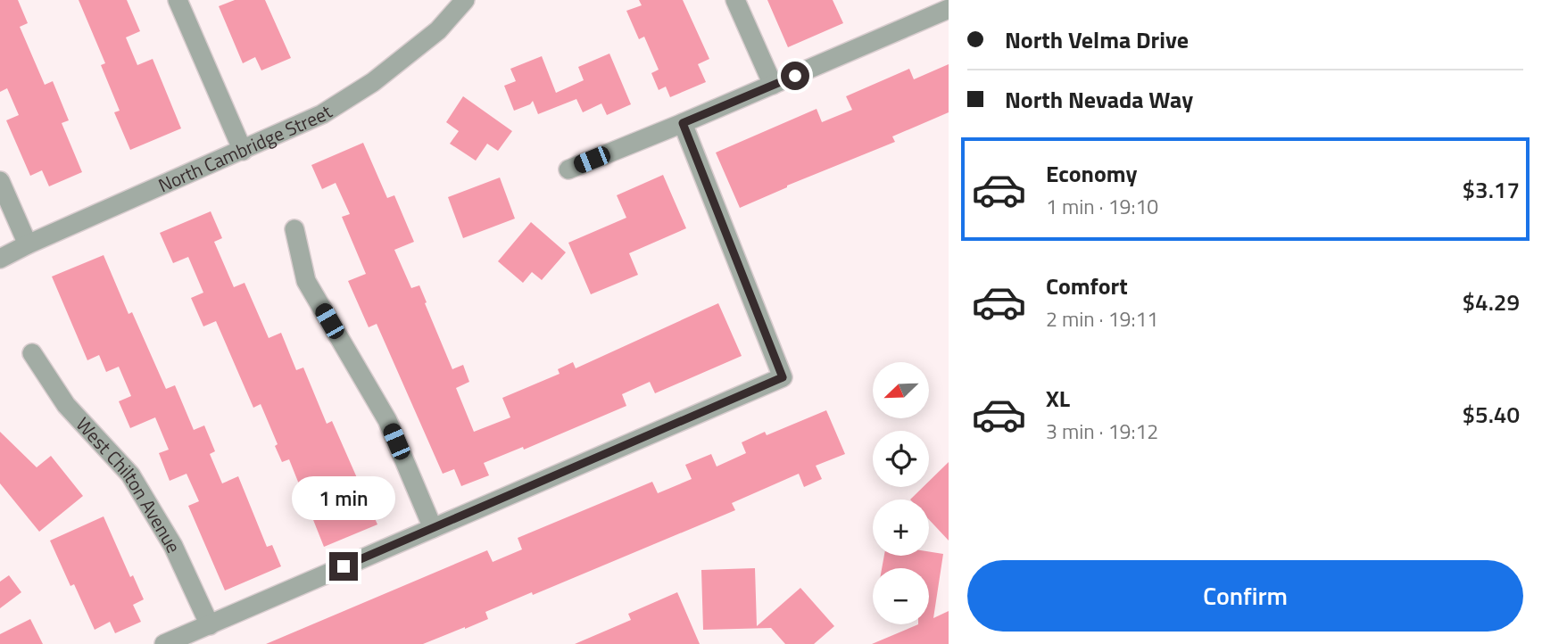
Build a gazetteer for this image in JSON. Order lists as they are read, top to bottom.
{
  "streets": {
    "street": ["North Cambridge Street", "West Chilton Avenue"]
  },
  "north": "bottom left",
  "page": {
    "banner": ["North Velma Drive", "North Nevada Way"],
    "list": [
      {
        "name": "Economy",
        "note": "1 min · 19:10",
        "value": "$3.17"
      },
      {
        "name": "Comfort",
        "note": "2 min · 19:11",
        "value": "$4.29"
      },
      {
        "name": "XL",
        "note": "3 min · 19:12",
        "value": "$5.40"
      }
    ],
    "map_buttons": ["+", "−"],
    "bubble": "1 min",
    "buttons": "Confirm"
  }
}
